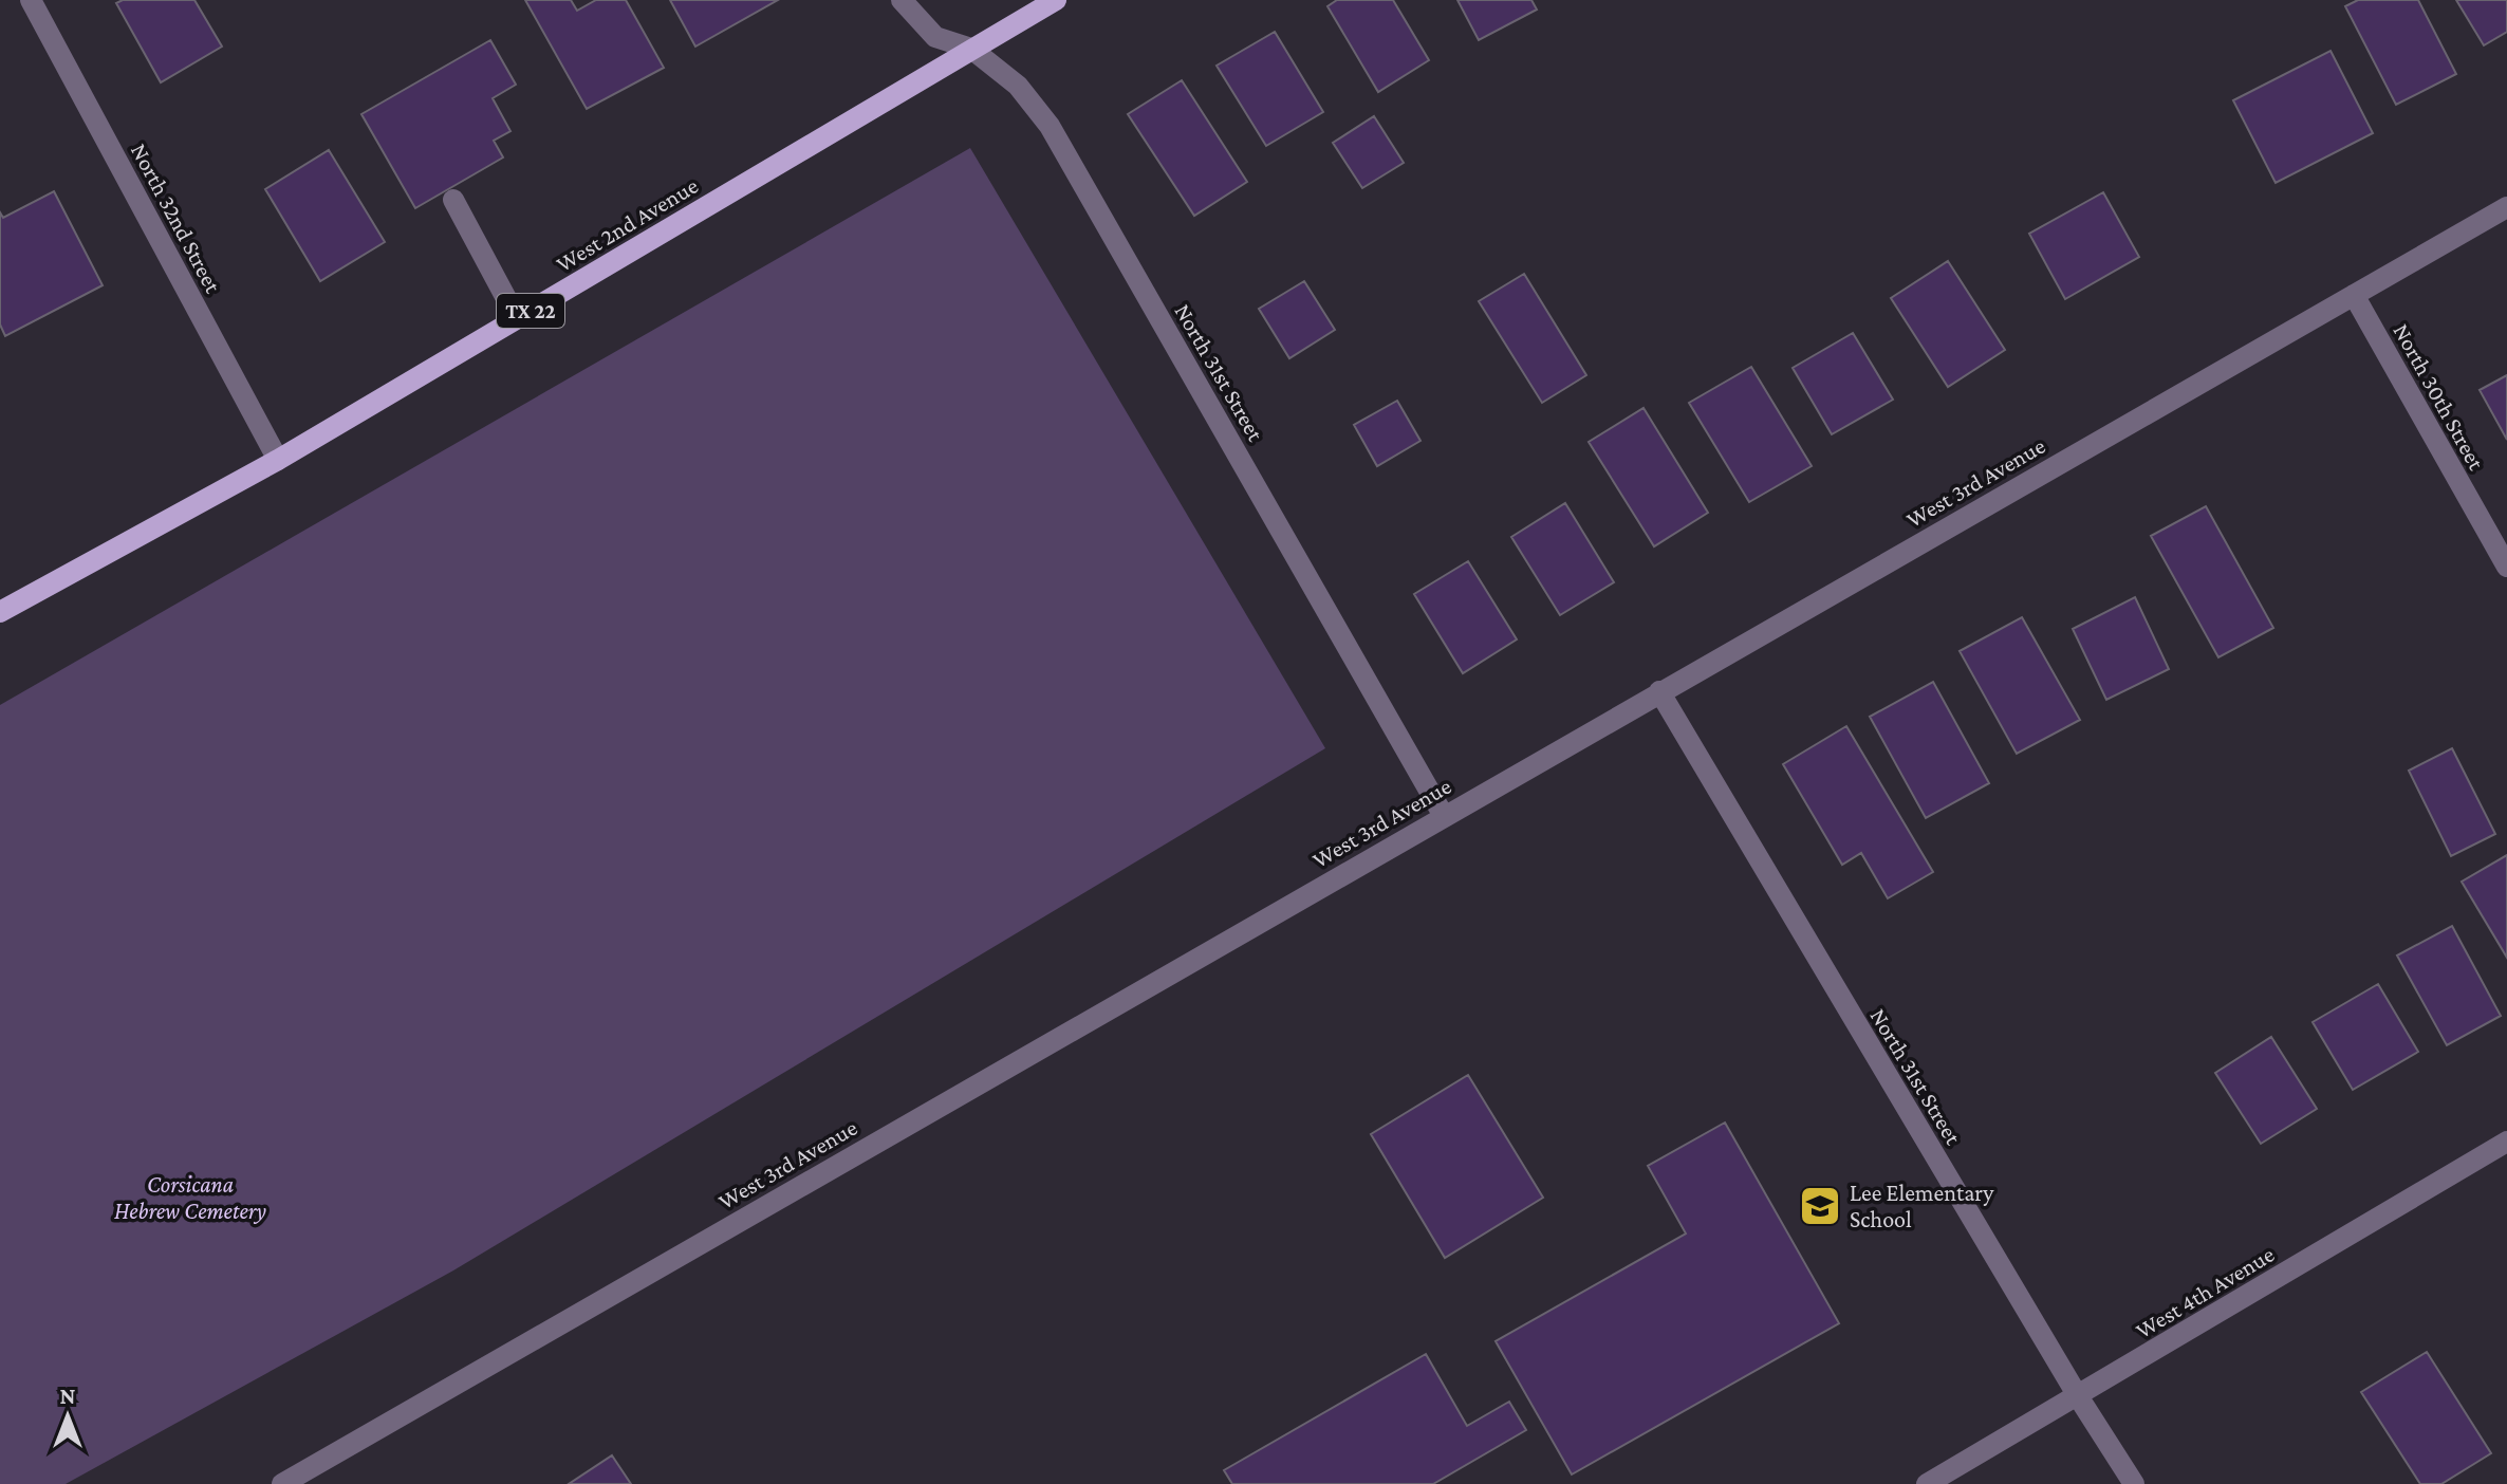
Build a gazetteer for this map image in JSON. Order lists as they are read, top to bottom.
{
  "streets": {
    "main road": ["West 2nd Avenue", "TX 22"],
    "street": [
      "North 32nd Street",
      "North 31st Street",
      "North 30th Street",
      "West 3rd Avenue",
      "West 4th Avenue"
    ]
  },
  "crossings": [
    ["North 32nd Street", "West 2nd Avenue"],
    ["West 2nd Avenue", "North 31st Street"],
    ["North 31st Street", "West 3rd Avenue"],
    ["North 31st Street", "West 4th Avenue"],
    ["North 30th Street", "West 3rd Avenue"]
  ],
  "parks": ["Corsicana Hebrew Cemetery"],
  "places": {
    "school or university": ["Lee Elementary School"]
  },
  "north": "top"
}
